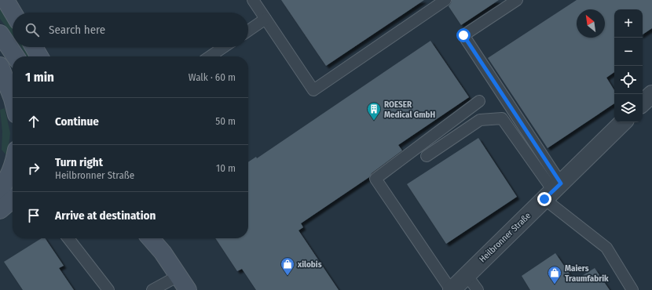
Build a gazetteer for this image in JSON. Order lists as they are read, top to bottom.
{
  "streets": {
    "street": ["Heilbronner Straße"]
  },
  "places": {
    "building": ["ROESER Medical GmbH"],
    "shop": ["xilobis", "Maiers Traumfabrik"]
  },
  "north": "top left",
  "page": {
    "map_buttons": ["+", "−"],
    "search": "Search here",
    "heading": ["1 min", "Walk · 60 m"],
    "list": [
      ["Continue", "50 m"],
      ["Turn right", "Heilbronner Straße", "10 m"],
      "Arrive at destination"
    ]
  }
}
